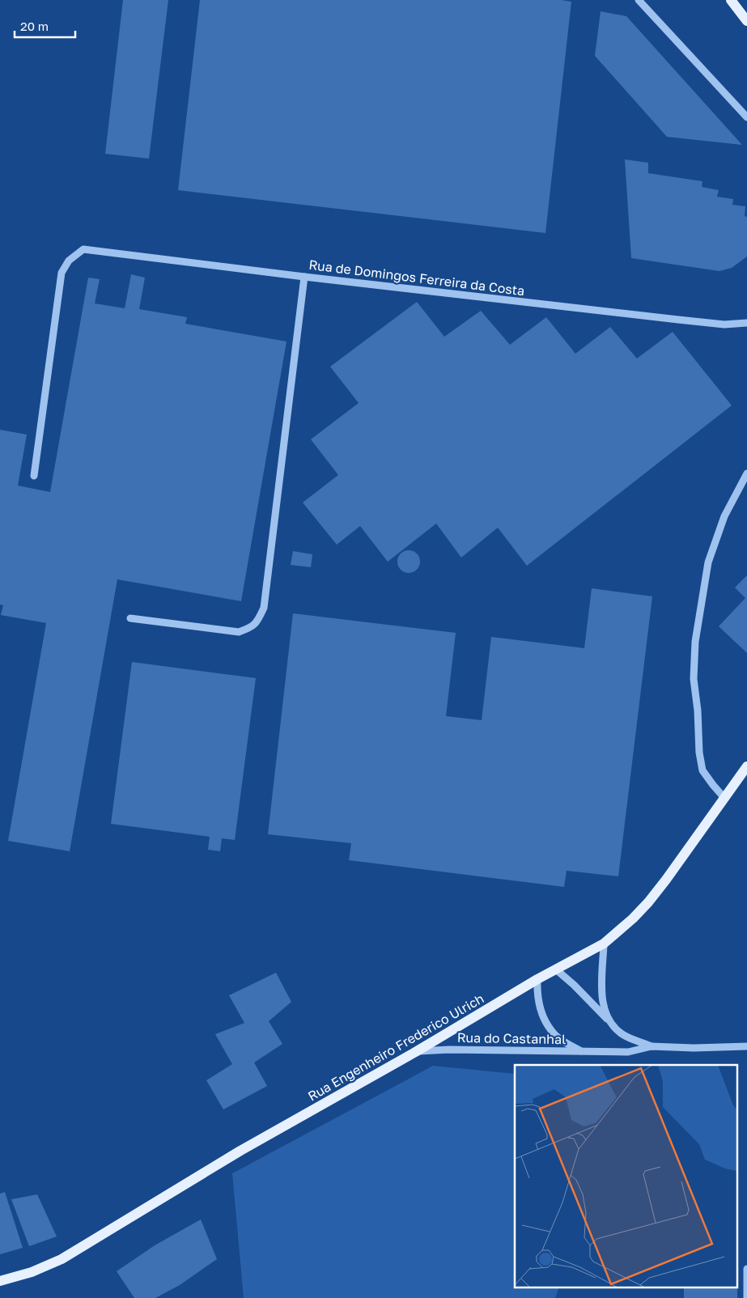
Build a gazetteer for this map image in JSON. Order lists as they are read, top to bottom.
{
  "streets": {
    "main road": ["Rua Engenheiro Frederico Ulrich"],
    "street": ["Rua de Domingos Ferreira da Costa", "Rua do Castanhal"]
  },
  "crossings": [
    ["Rua do Castanhal", "Rua Engenheiro Frederico Ulrich"]
  ],
  "scale_bar": "20 m"
}
